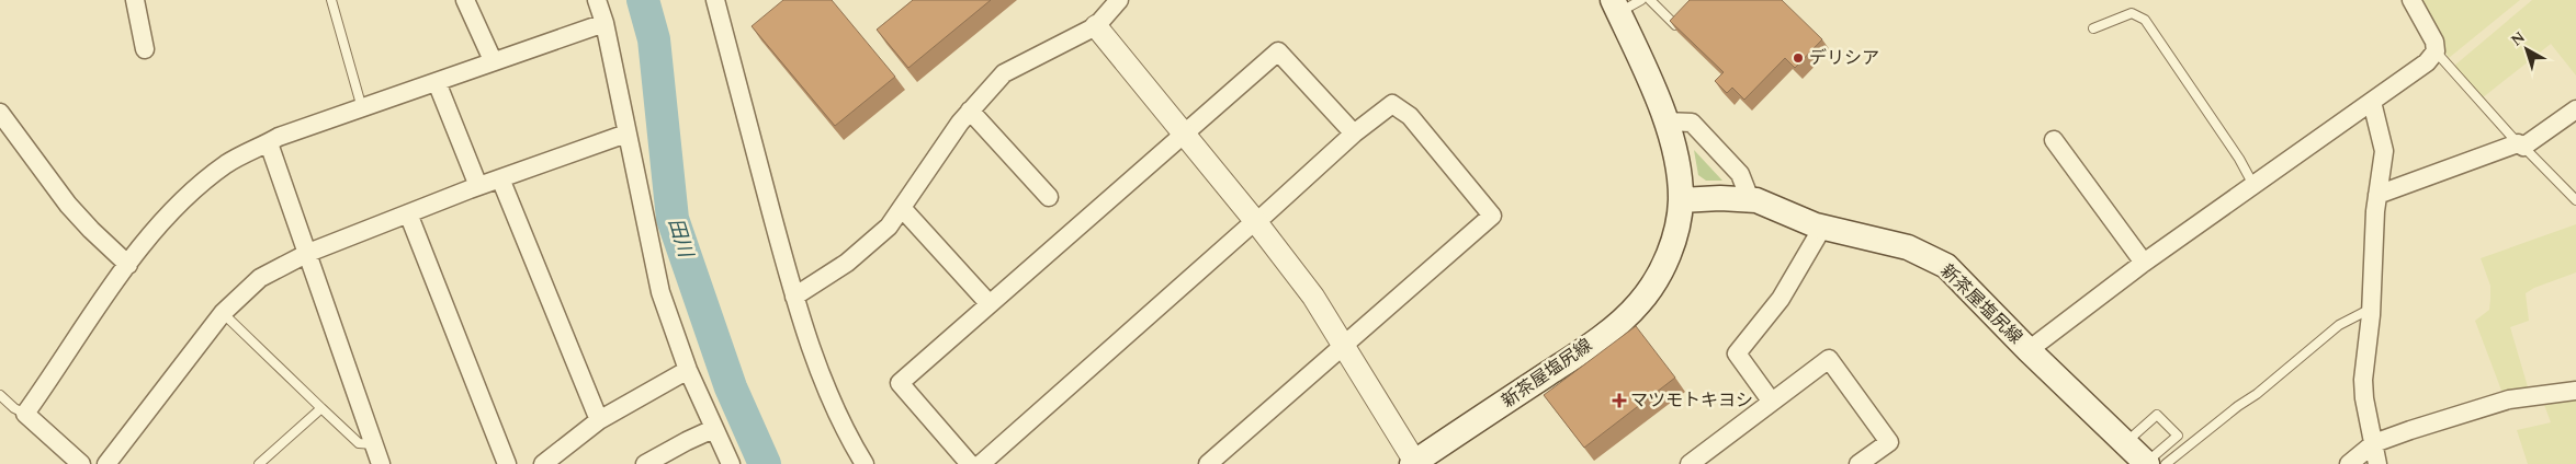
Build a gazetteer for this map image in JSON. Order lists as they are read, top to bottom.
{
  "streets": {
    "main road": ["新茶屋塩尻線"]
  },
  "water": ["田川"],
  "places": {
    "other": ["デリシア"],
    "health": ["マツモトキヨシ"]
  },
  "north": "top left"
}
